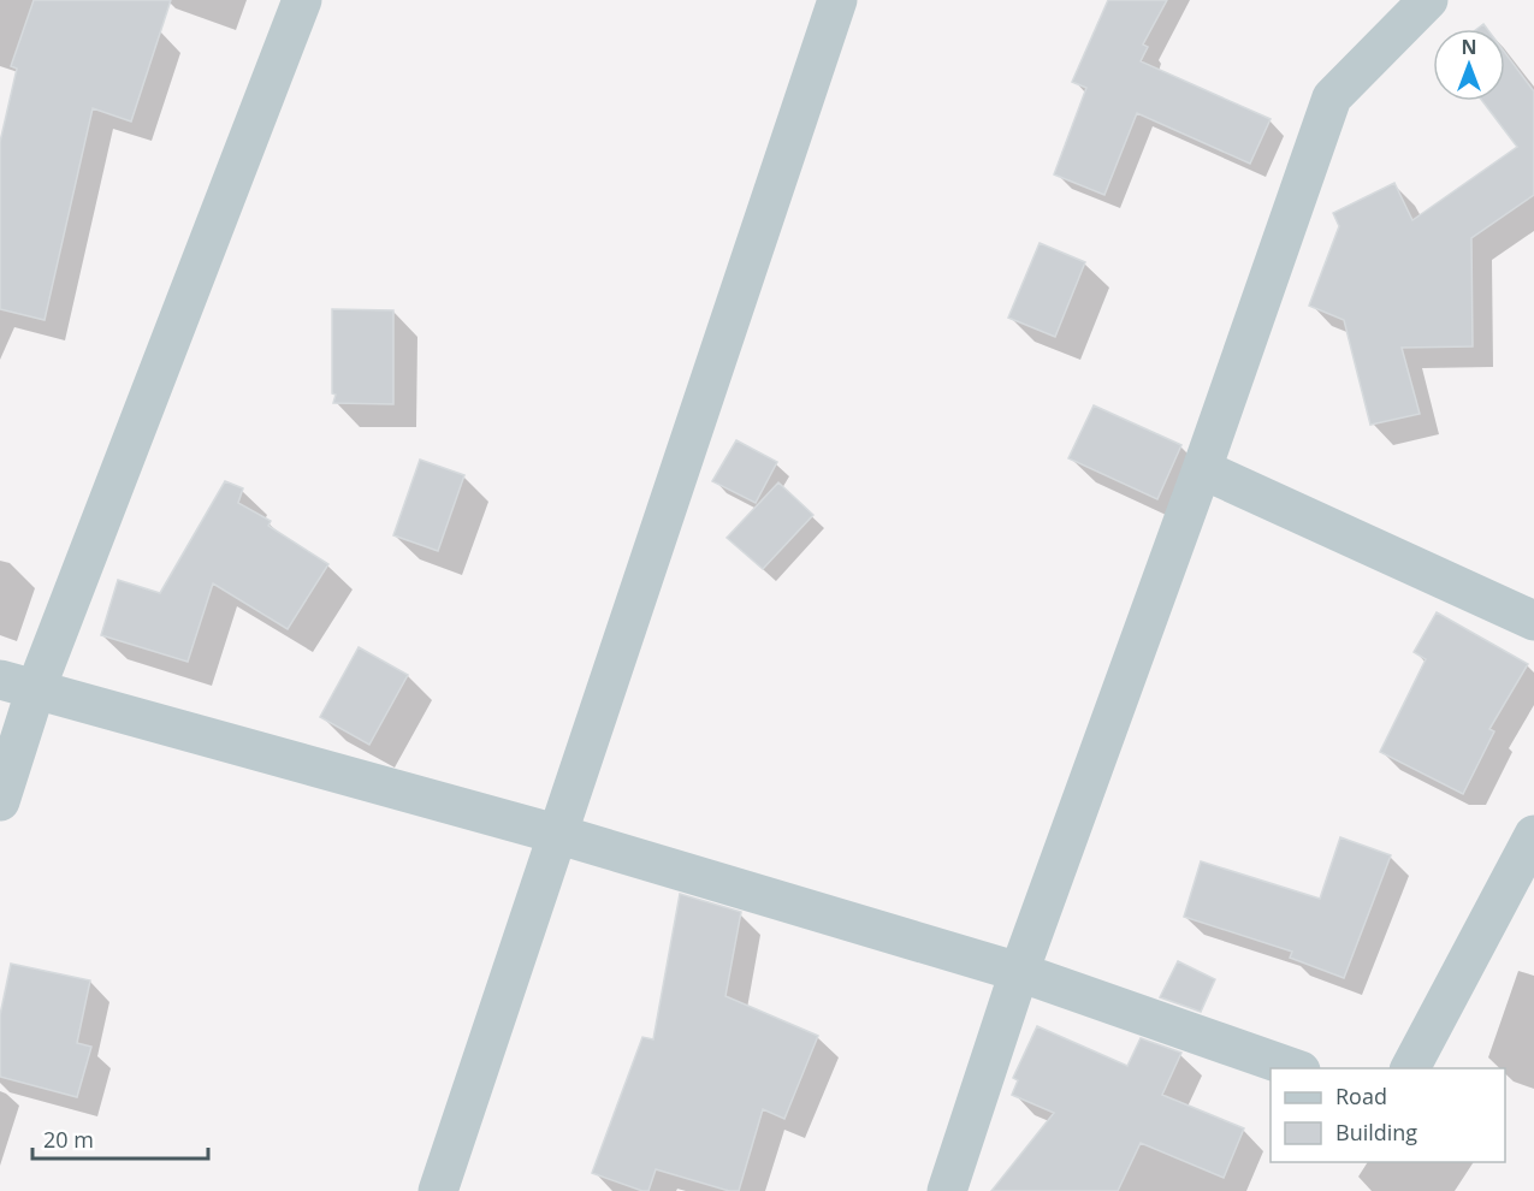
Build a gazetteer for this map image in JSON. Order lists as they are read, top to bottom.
{
  "legend": ["Road", "Building"],
  "scale_bar": "20 m",
  "north": "top"
}
